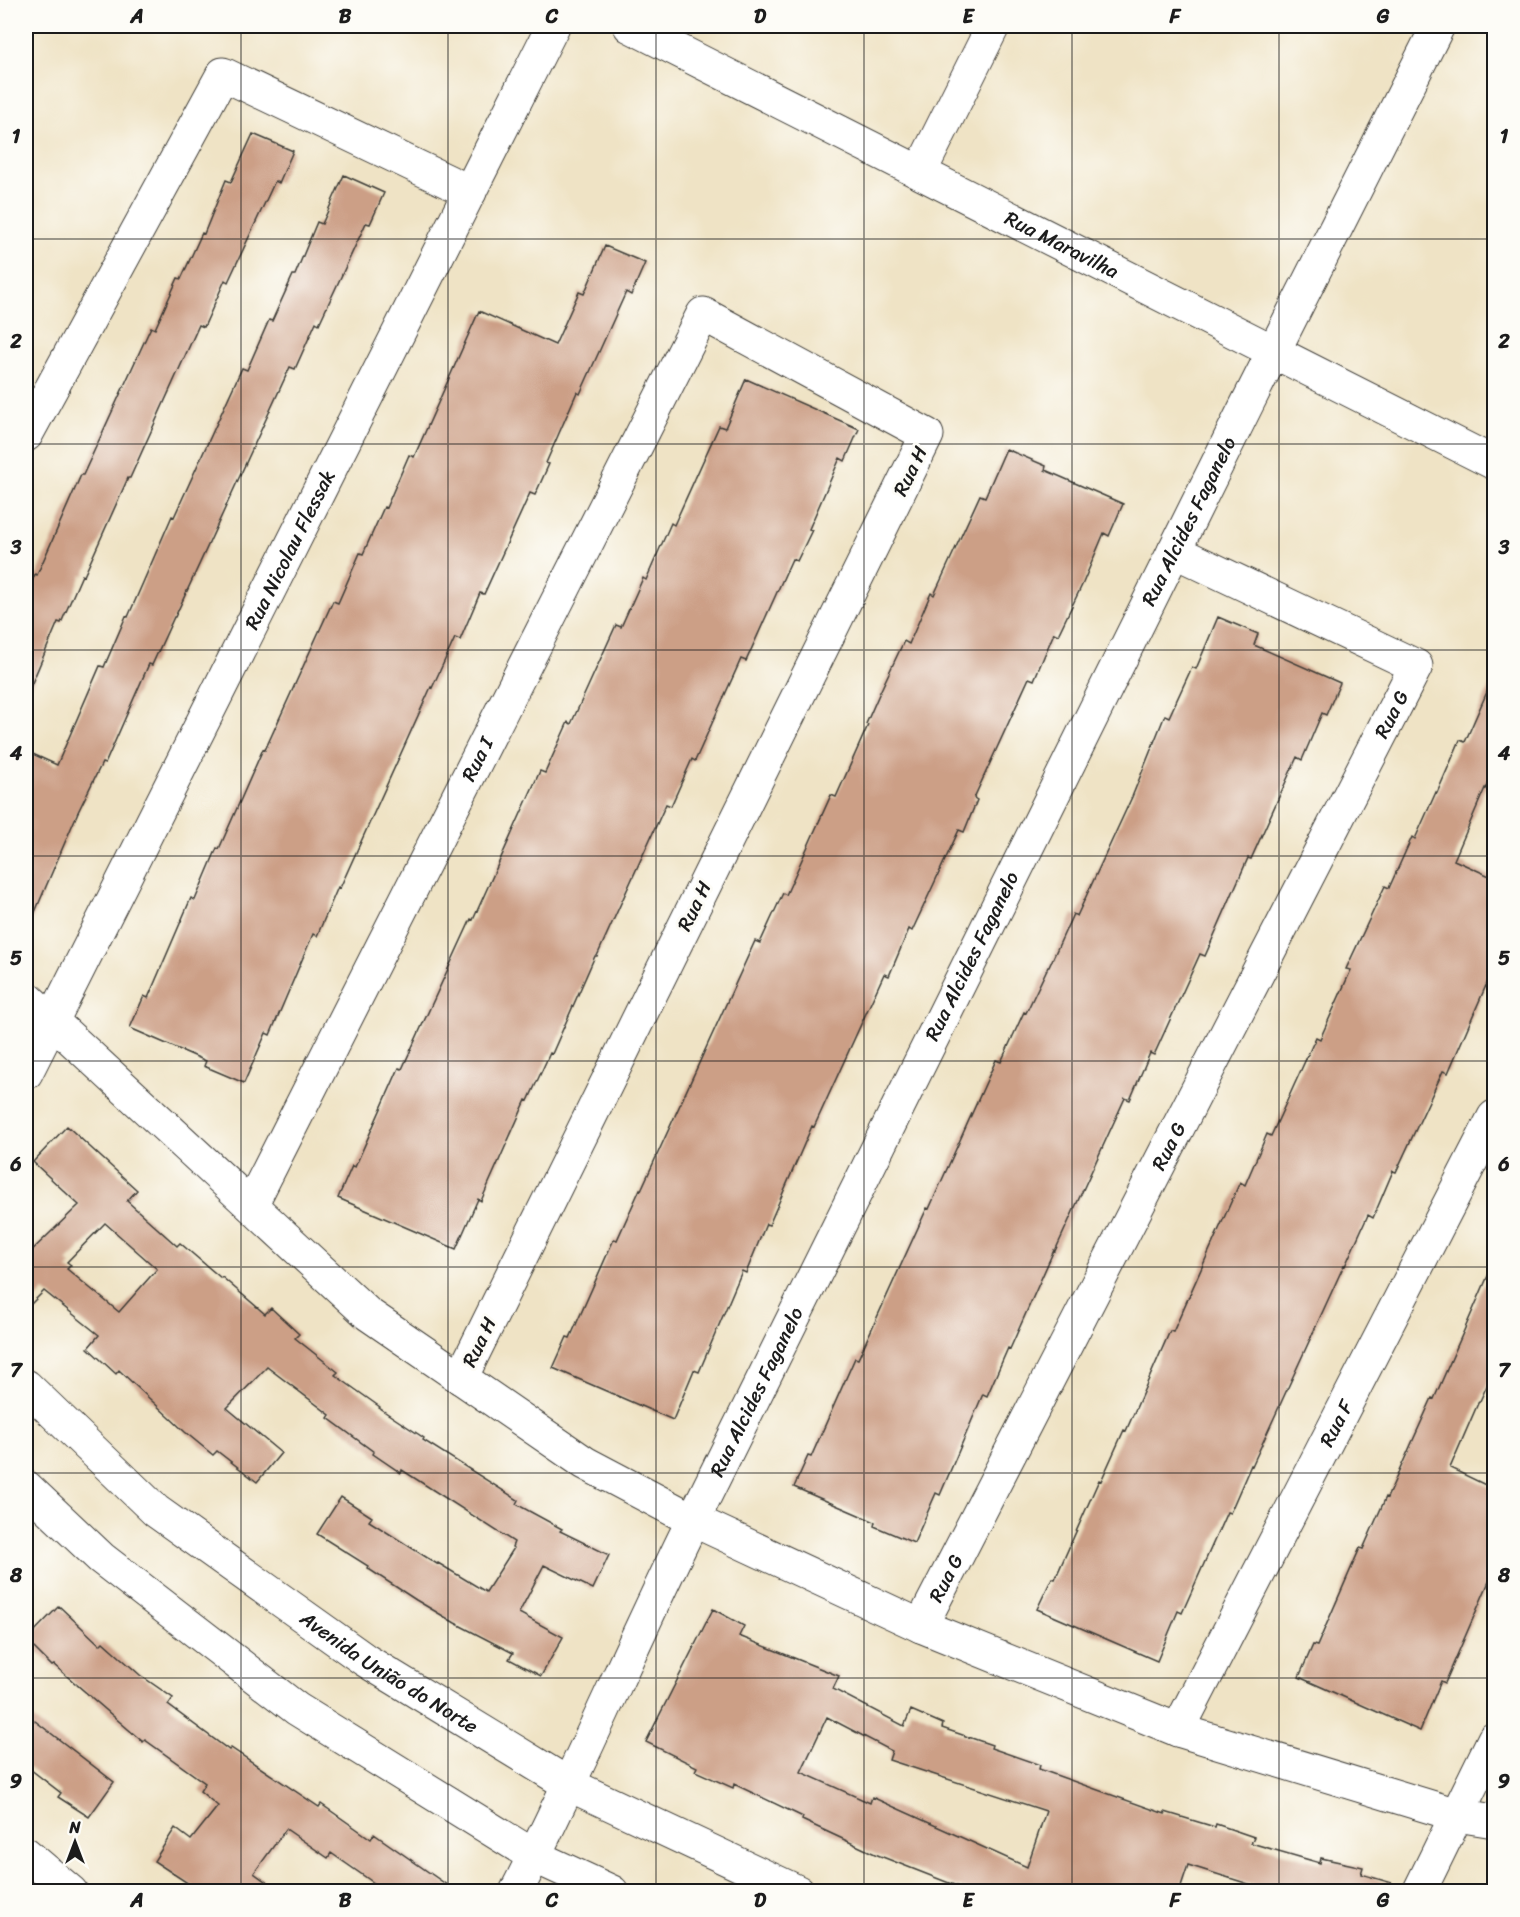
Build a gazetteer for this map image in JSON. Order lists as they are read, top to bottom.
{
  "streets": {
    "street": [
      "Rua Maravilha",
      "Rua H",
      "Rua Alcides Faganelo",
      "Rua Nicolau Flessak",
      "Rua G",
      "Rua I",
      "Rua F",
      "Avenida União do Norte"
    ]
  },
  "crossings": [
    ["Rua Maravilha", "Rua Alcides Faganelo"],
    ["Rua H", "Rua I"],
    ["Rua Alcides Faganelo", "Rua G"],
    ["Rua Alcides Faganelo", "Avenida União do Norte"]
  ],
  "north": "top",
  "grid": {
    "columns": [
      "A",
      "B",
      "C",
      "D",
      "E",
      "F",
      "G"
    ],
    "rows": [
      "1",
      "2",
      "3",
      "4",
      "5",
      "6",
      "7",
      "8",
      "9"
    ]
  }
}
